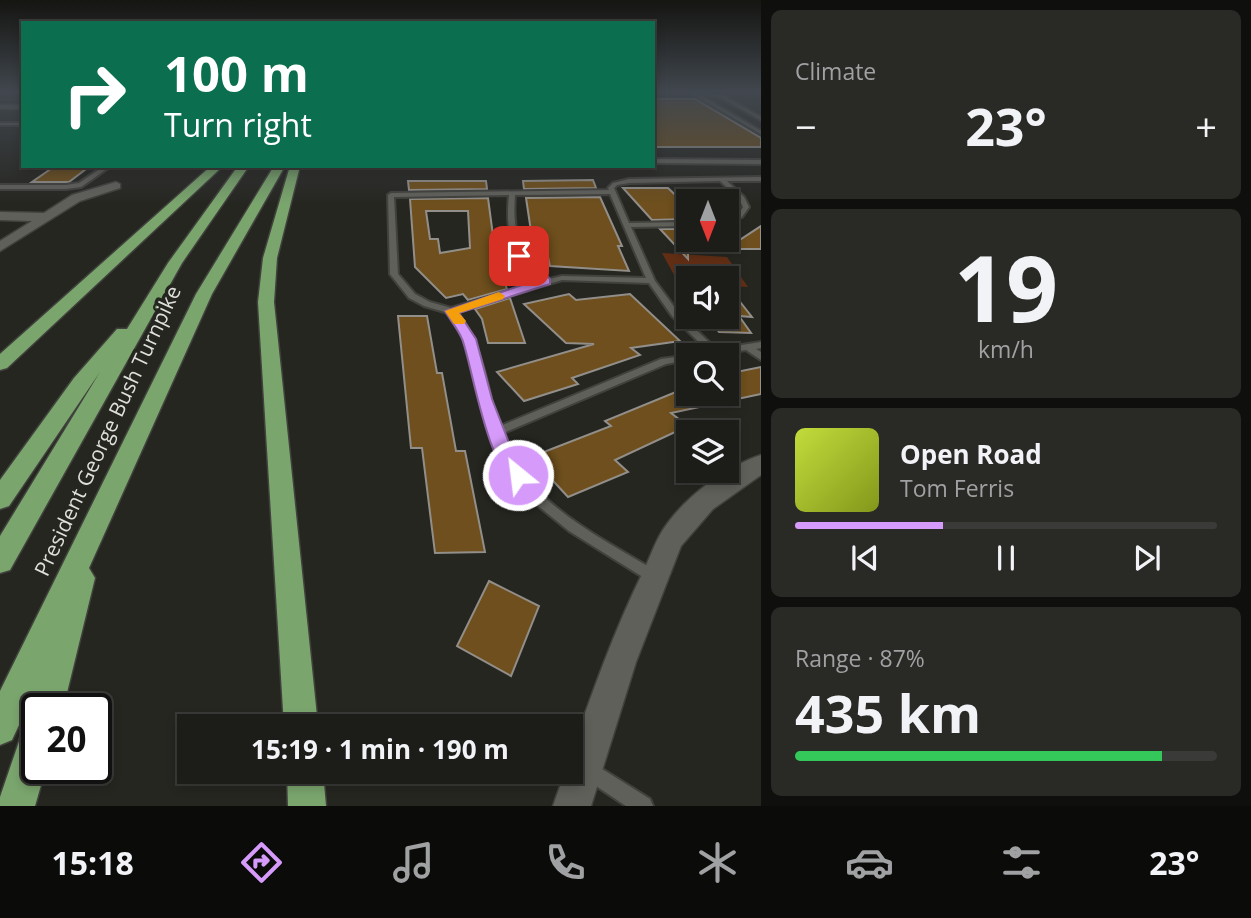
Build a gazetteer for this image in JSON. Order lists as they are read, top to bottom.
{
  "streets": {
    "highway": ["President George Bush Turnpike"]
  },
  "north": "bottom",
  "page": {
    "tile": [
      "Climate",
      ["19", "km/h"],
      ["Range · 87%", "435 km"]
    ],
    "turn": ["100 m", "Turn right"],
    "heat": ["−", "23°", "+"],
    "song": ["Open Road", "Tom Ferris"],
    "limit": "20",
    "trip": "15:19 · 1 min · 190 m",
    "tabs": ["15:18", "23°"]
  }
}
